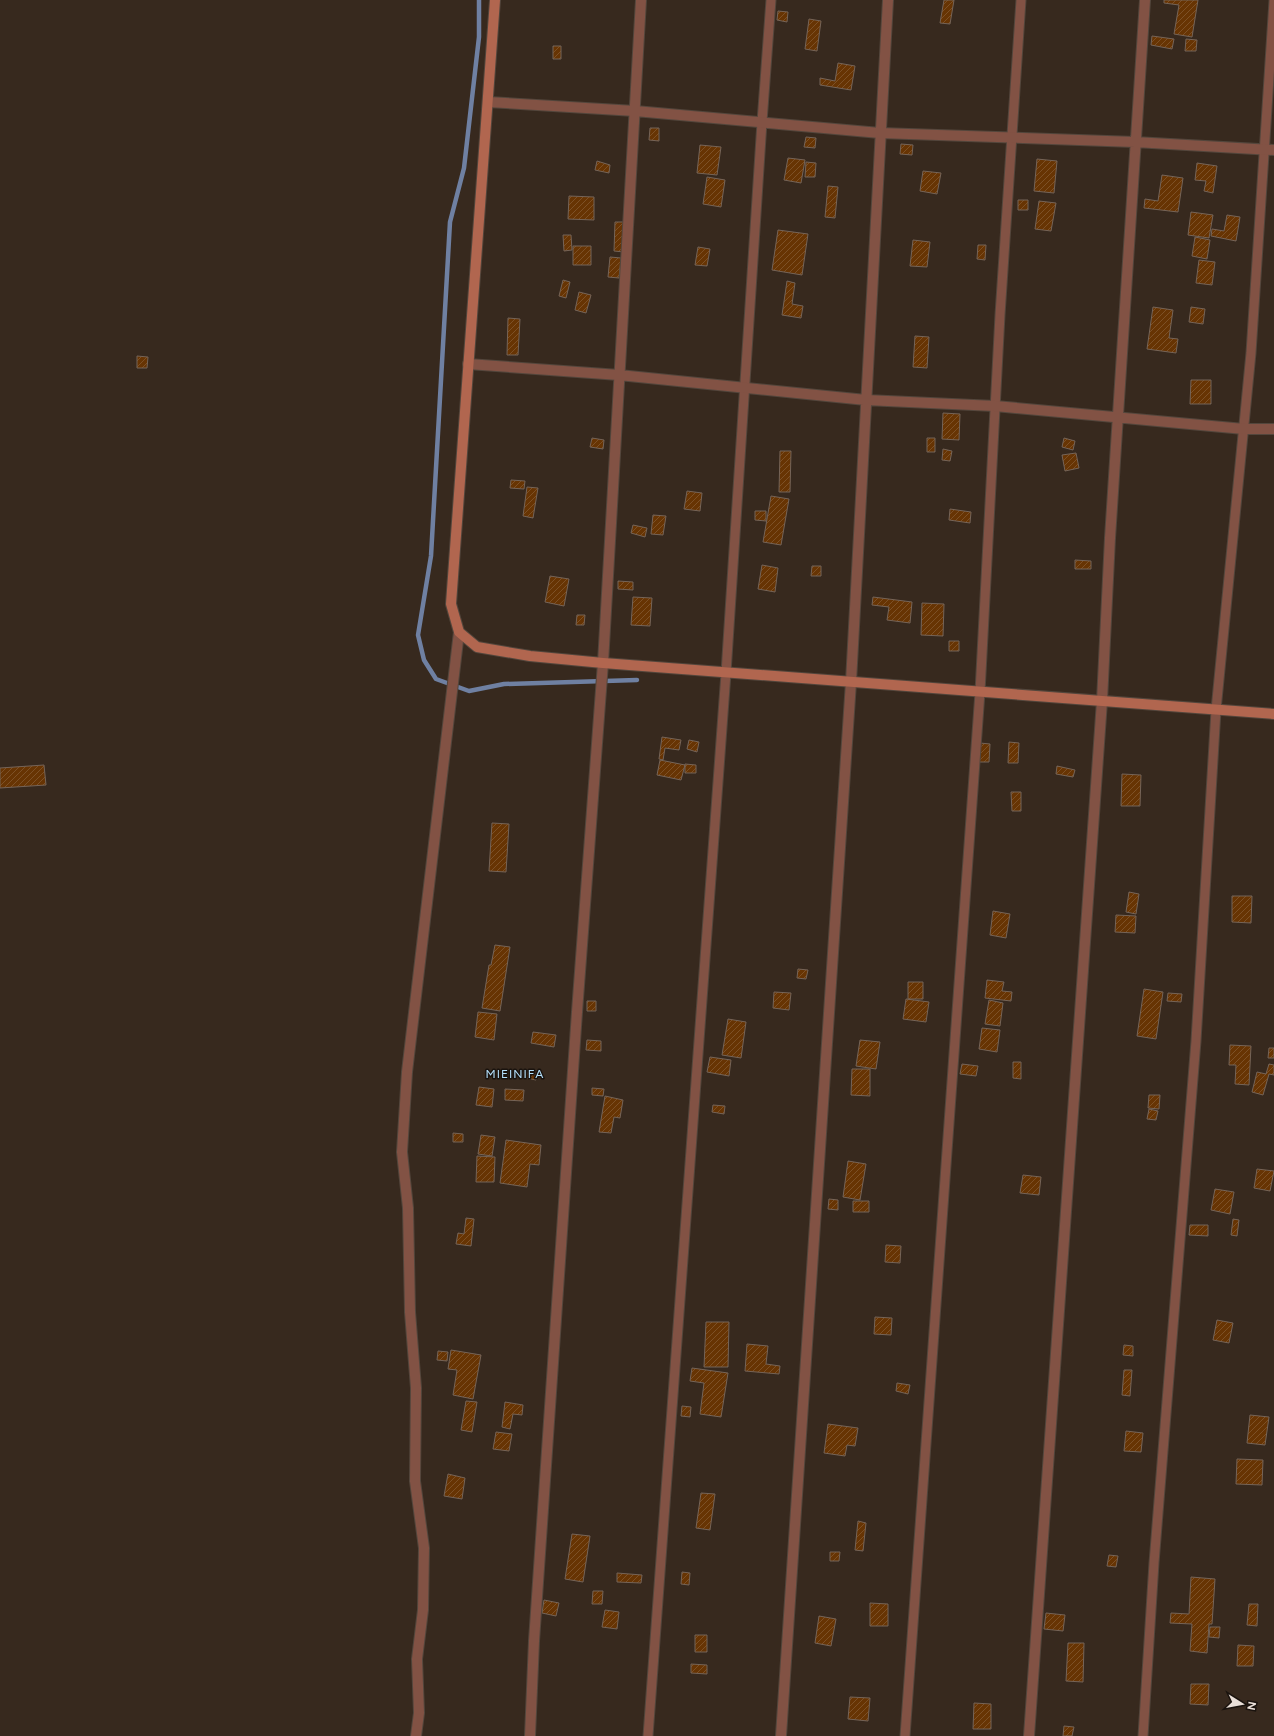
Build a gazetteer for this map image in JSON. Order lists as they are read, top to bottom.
{
  "districts": ["MIEINIFA"],
  "north": "right"
}
